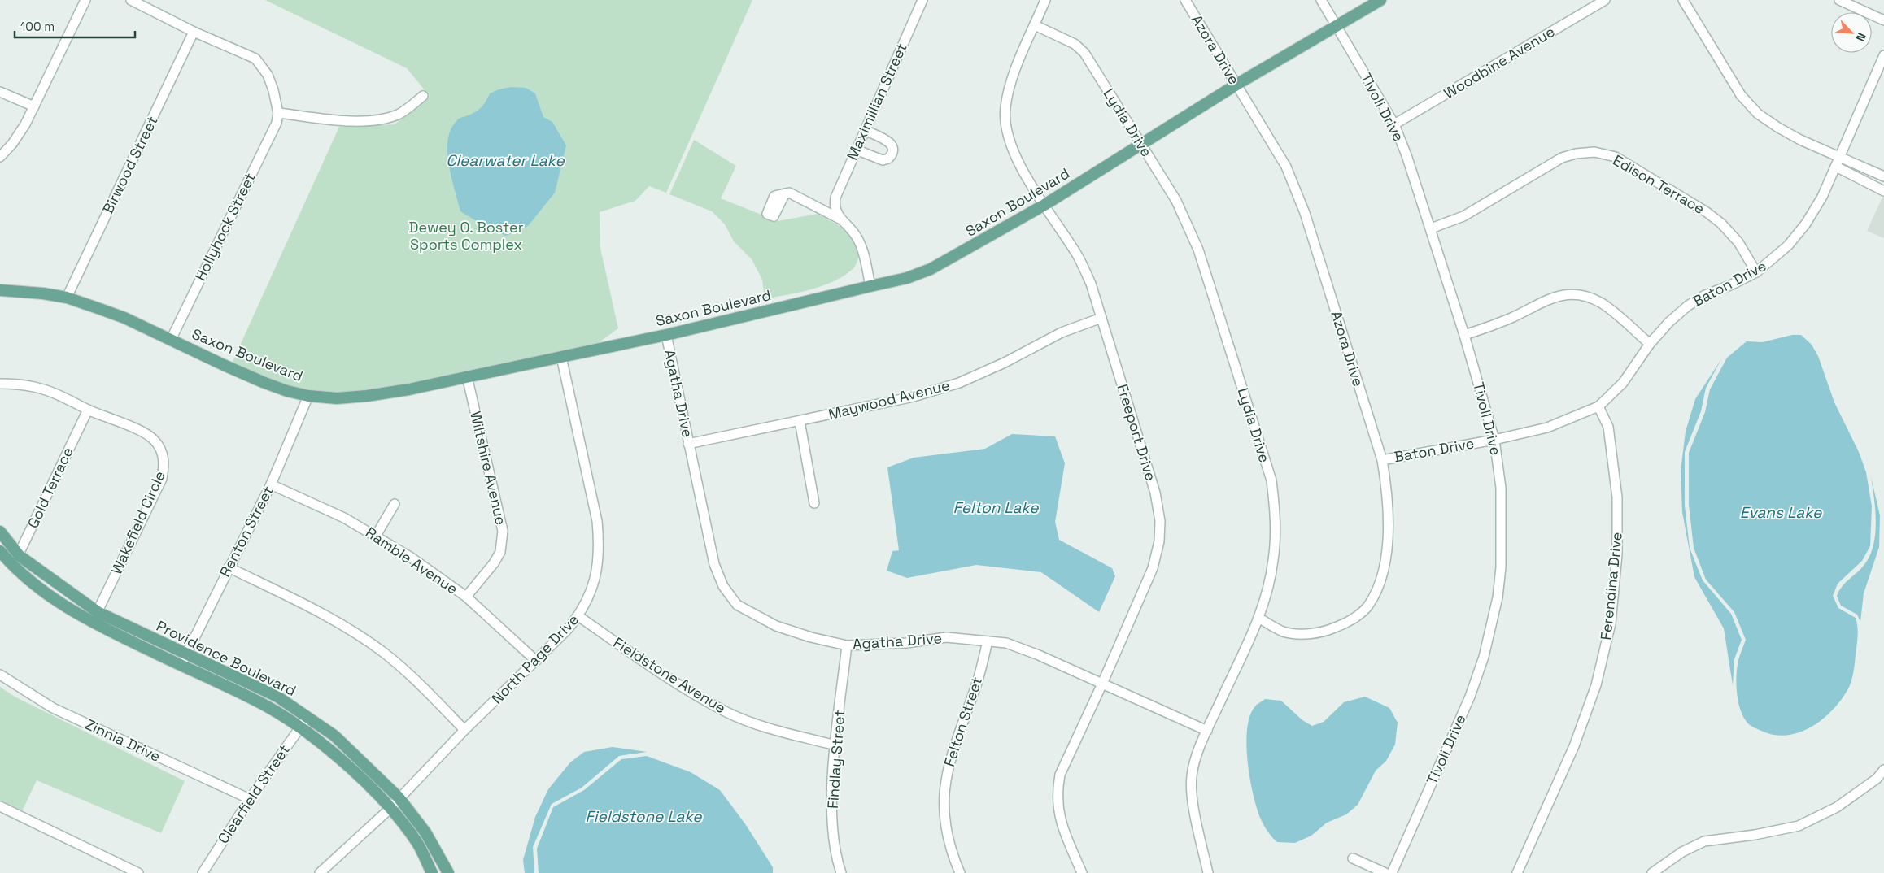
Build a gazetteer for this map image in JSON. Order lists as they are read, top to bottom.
{
  "streets": {
    "main road": ["Saxon Boulevard", "Providence Boulevard"],
    "street": [
      "Azora Drive",
      "Woodbine Avenue",
      "Maximillian Street",
      "Tivoli Drive",
      "Lydia Drive",
      "Birwood Street",
      "Edison Terrace",
      "Hollyhock Street",
      "Baton Drive",
      "Agatha Drive",
      "Maywood Avenue",
      "Freeport Drive",
      "Wiltshire Avenue",
      "Gold Terrace",
      "Wakefield Circle",
      "Renton Street",
      "Ramble Avenue",
      "Ferendina Drive",
      "North Page Drive",
      "Fieldstone Avenue",
      "Felton Street",
      "Zinnia Drive",
      "Findlay Street",
      "Clearfield Street"
    ]
  },
  "crossings": [
    ["Azora Drive", "Lydia Drive"],
    ["Azora Drive", "Saxon Boulevard"],
    ["Azora Drive", "Baton Drive"],
    ["Woodbine Avenue", "Tivoli Drive"],
    ["Tivoli Drive", "Edison Terrace"],
    ["Tivoli Drive", "Saxon Boulevard"],
    ["Tivoli Drive", "Baton Drive"],
    ["Lydia Drive", "Saxon Boulevard"],
    ["Lydia Drive", "Agatha Drive"],
    ["Lydia Drive", "Freeport Drive"],
    ["Birwood Street", "Saxon Boulevard"],
    ["Edison Terrace", "Baton Drive"],
    ["Saxon Boulevard", "Hollyhock Street"],
    ["Saxon Boulevard", "Agatha Drive"],
    ["Saxon Boulevard", "Freeport Drive"],
    ["Saxon Boulevard", "Wiltshire Avenue"],
    ["Saxon Boulevard", "Renton Street"],
    ["Saxon Boulevard", "North Page Drive"],
    ["Baton Drive", "Ferendina Drive"],
    ["Agatha Drive", "Maywood Avenue"],
    ["Agatha Drive", "Freeport Drive"],
    ["Agatha Drive", "Felton Street"],
    ["Agatha Drive", "Findlay Street"],
    ["Maywood Avenue", "Freeport Drive"],
    ["Wiltshire Avenue", "Ramble Avenue"],
    ["Gold Terrace", "Wakefield Circle"],
    ["Gold Terrace", "Providence Boulevard"],
    ["Wakefield Circle", "Providence Boulevard"],
    ["Renton Street", "Ramble Avenue"],
    ["Renton Street", "Providence Boulevard"],
    ["Ramble Avenue", "North Page Drive"],
    ["Providence Boulevard", "North Page Drive"],
    ["Providence Boulevard", "Clearfield Street"],
    ["North Page Drive", "Fieldstone Avenue"],
    ["Fieldstone Avenue", "Findlay Street"],
    ["Zinnia Drive", "Clearfield Street"]
  ],
  "water": [
    "Clearwater Lake",
    "Felton Lake",
    "Evans Lake",
    "Fieldstone Lake"
  ],
  "parks": ["Dewey O. Boster Sports Complex"],
  "scale_bar": "100 m",
  "north": "bottom right"
}
